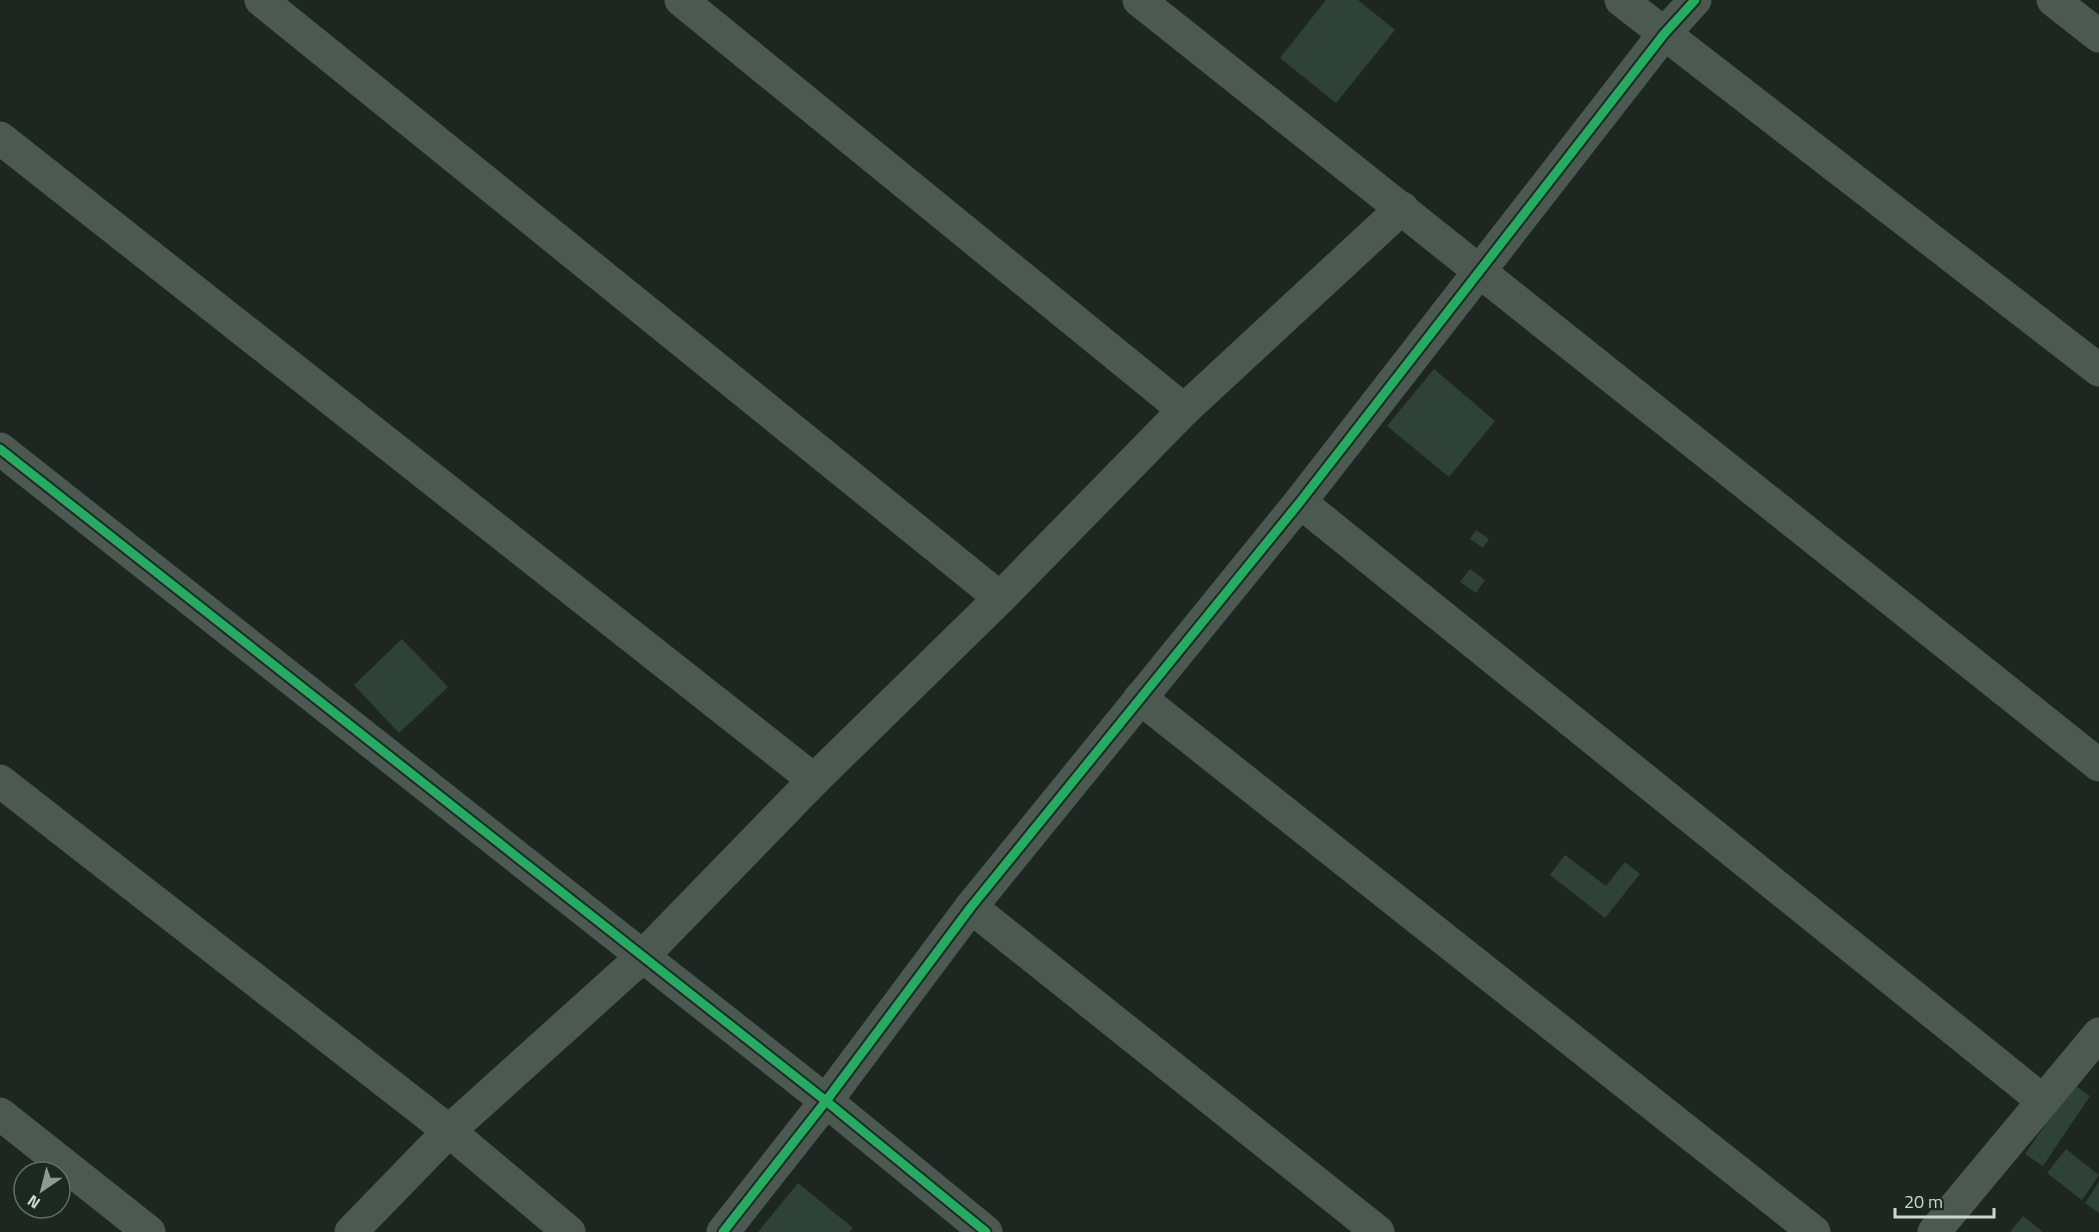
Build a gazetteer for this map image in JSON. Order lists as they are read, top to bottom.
{
  "scale_bar": "20 m",
  "north": "bottom left"
}
